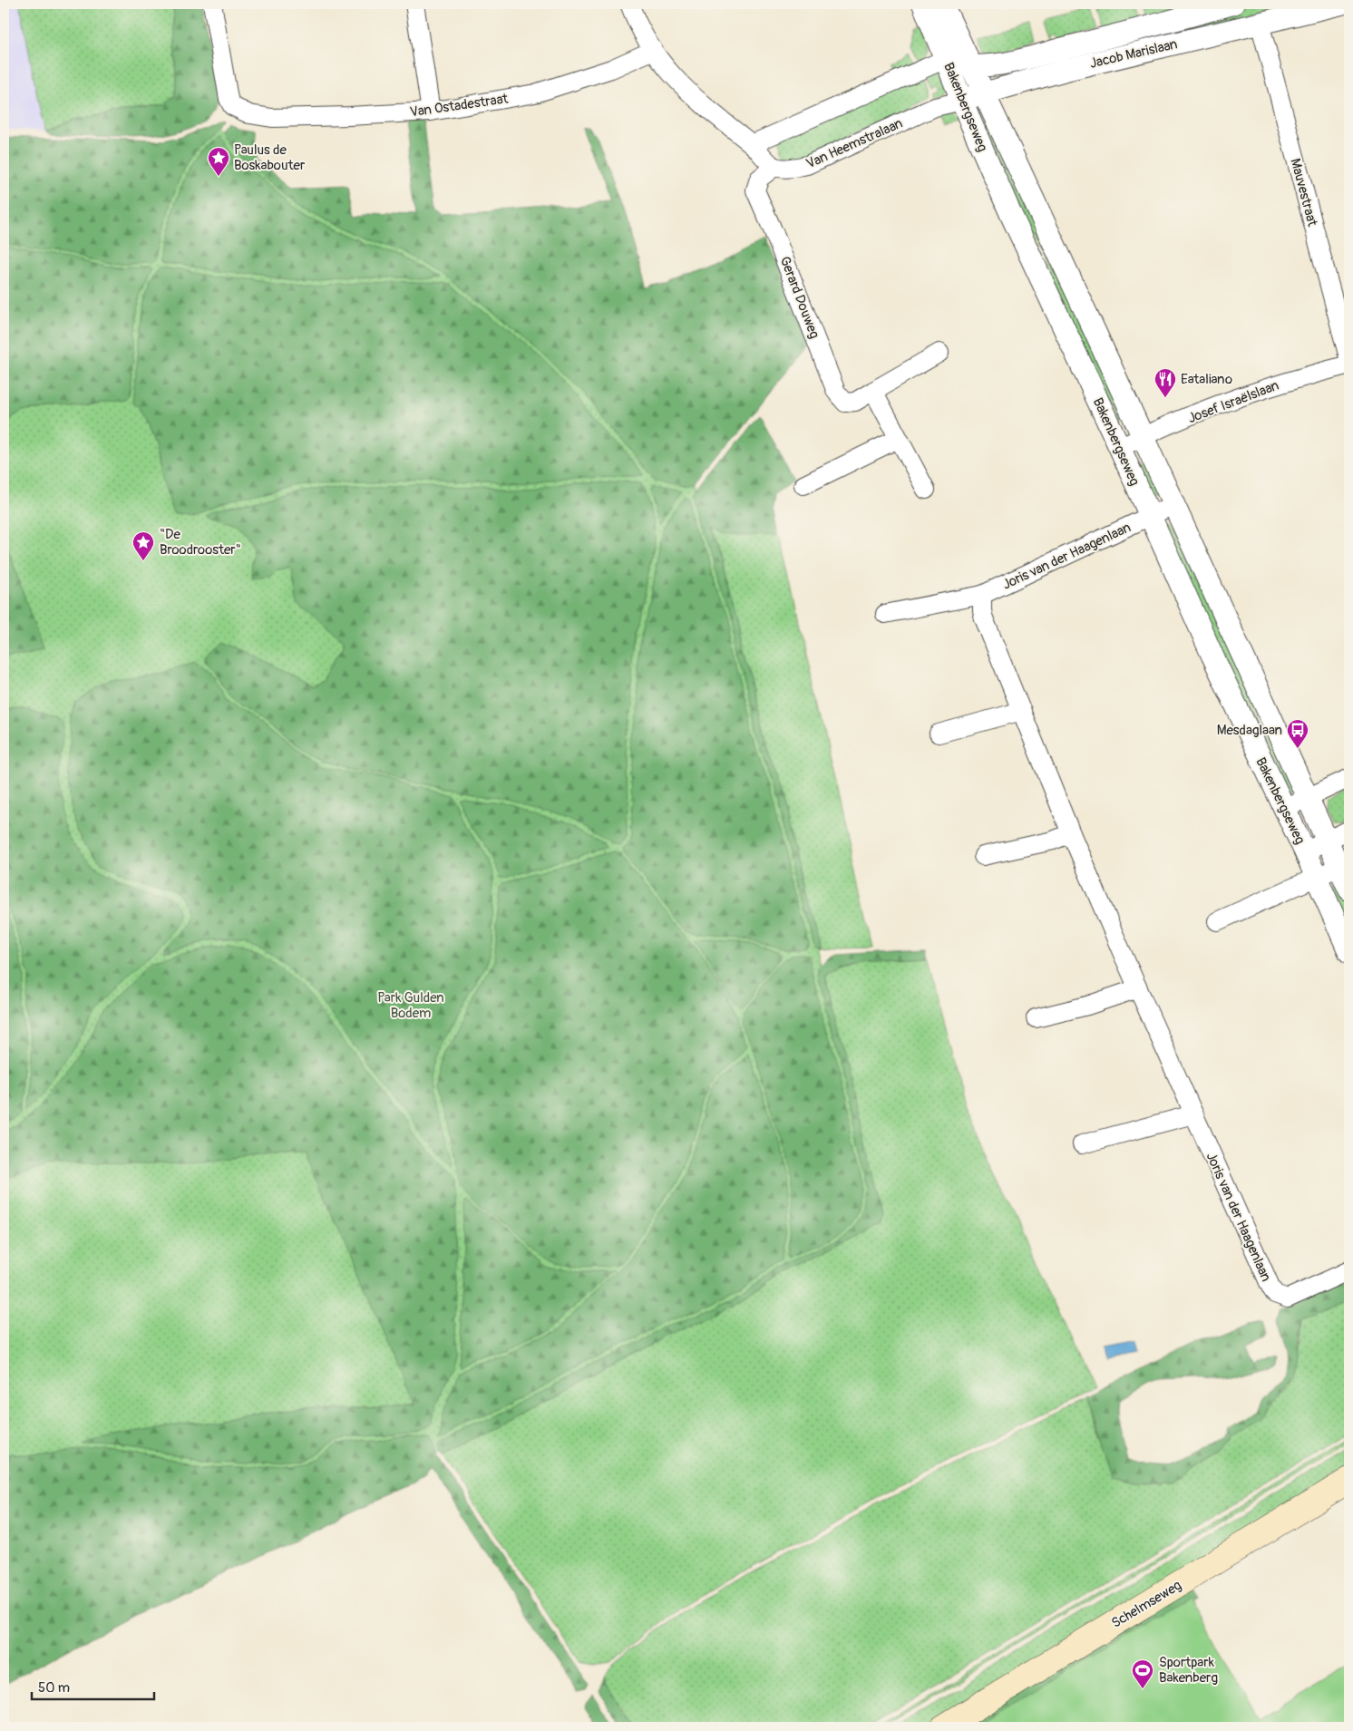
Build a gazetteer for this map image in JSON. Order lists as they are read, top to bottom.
{
  "streets": {
    "main road": ["Schelmseweg"],
    "street": [
      "Jacob Marislaan",
      "Van Ostadestraat",
      "Bakenbergseweg",
      "Van Heemstralaan",
      "Mauvestraat",
      "Gerard Douweg",
      "Josef Israëlslaan",
      "Joris van der Haagenlaan"
    ]
  },
  "crossings": [
    ["Jacob Marislaan", "Bakenbergseweg"],
    ["Jacob Marislaan", "Van Heemstralaan"],
    ["Jacob Marislaan", "Mauvestraat"],
    ["Bakenbergseweg", "Van Heemstralaan"],
    ["Bakenbergseweg", "Josef Israëlslaan"],
    ["Bakenbergseweg", "Joris van der Haagenlaan"],
    ["Van Heemstralaan", "Gerard Douweg"]
  ],
  "parks": ["Park Gulden Bodem"],
  "places": {
    "place": ["Paulus de Boskabouter", "\"De Broodrooster\""],
    "restaurant": ["Eataliano"],
    "bus stop": ["Mesdaglaan"],
    "sports": ["Sportpark Bakenberg"]
  },
  "scale_bar": "50 m"
}
